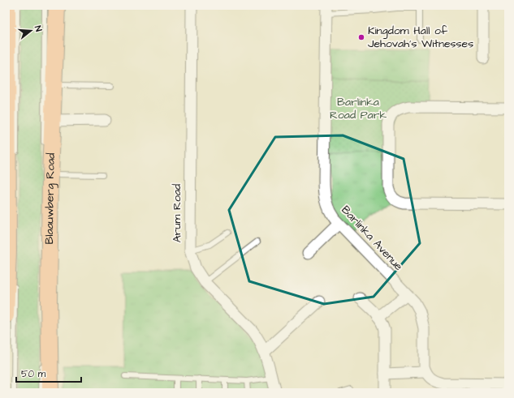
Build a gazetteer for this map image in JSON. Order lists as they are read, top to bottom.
{
  "streets": {
    "main road": ["Blaauwberg Road"],
    "street": ["Arum Road", "Barlinka Avenue"]
  },
  "parks": ["Barlinka Road Park"],
  "places": ["Kingdom Hall of Jehovah's Witnesses"],
  "scale_bar": "50 m",
  "north": "right"
}
